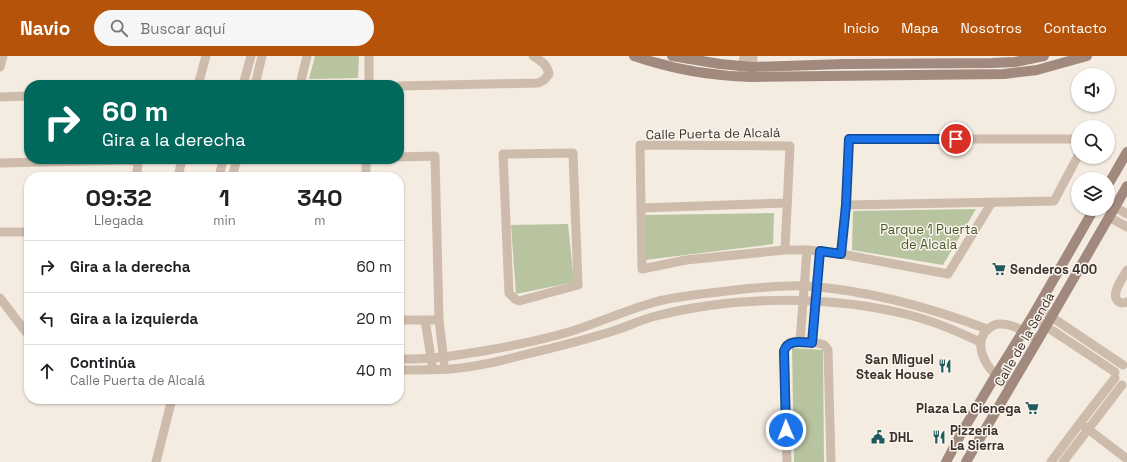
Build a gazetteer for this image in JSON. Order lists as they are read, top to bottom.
{
  "streets": {
    "main road": ["Calle de la Senda"],
    "street": ["Calle Puerta de Alcalá"]
  },
  "parks": ["Parque 1 Puerta de Alcala"],
  "places": {
    "supermarket": ["Senderos 400", "Plaza La Cienega"],
    "restaurant": ["San Miguel Steak House", "Pizzeria La Sierra"],
    "public building": ["DHL"]
  },
  "page": {
    "header": "Navio",
    "search": "Buscar aquí",
    "nav": [
      "Inicio",
      "Mapa",
      "Nosotros",
      "Contacto"
    ],
    "turn": ["60 m", "Gira a la derecha"],
    "eta": [
      "09:32",
      "Llegada",
      "1",
      "min",
      "340",
      "m"
    ],
    "list": [
      {
        "name": "Gira a la derecha",
        "value": "60 m"
      },
      {
        "name": "Gira a la izquierda",
        "value": "20 m"
      },
      {
        "name": "Continúa",
        "note": "Calle Puerta de Alcalá",
        "value": "40 m"
      }
    ]
  }
}
